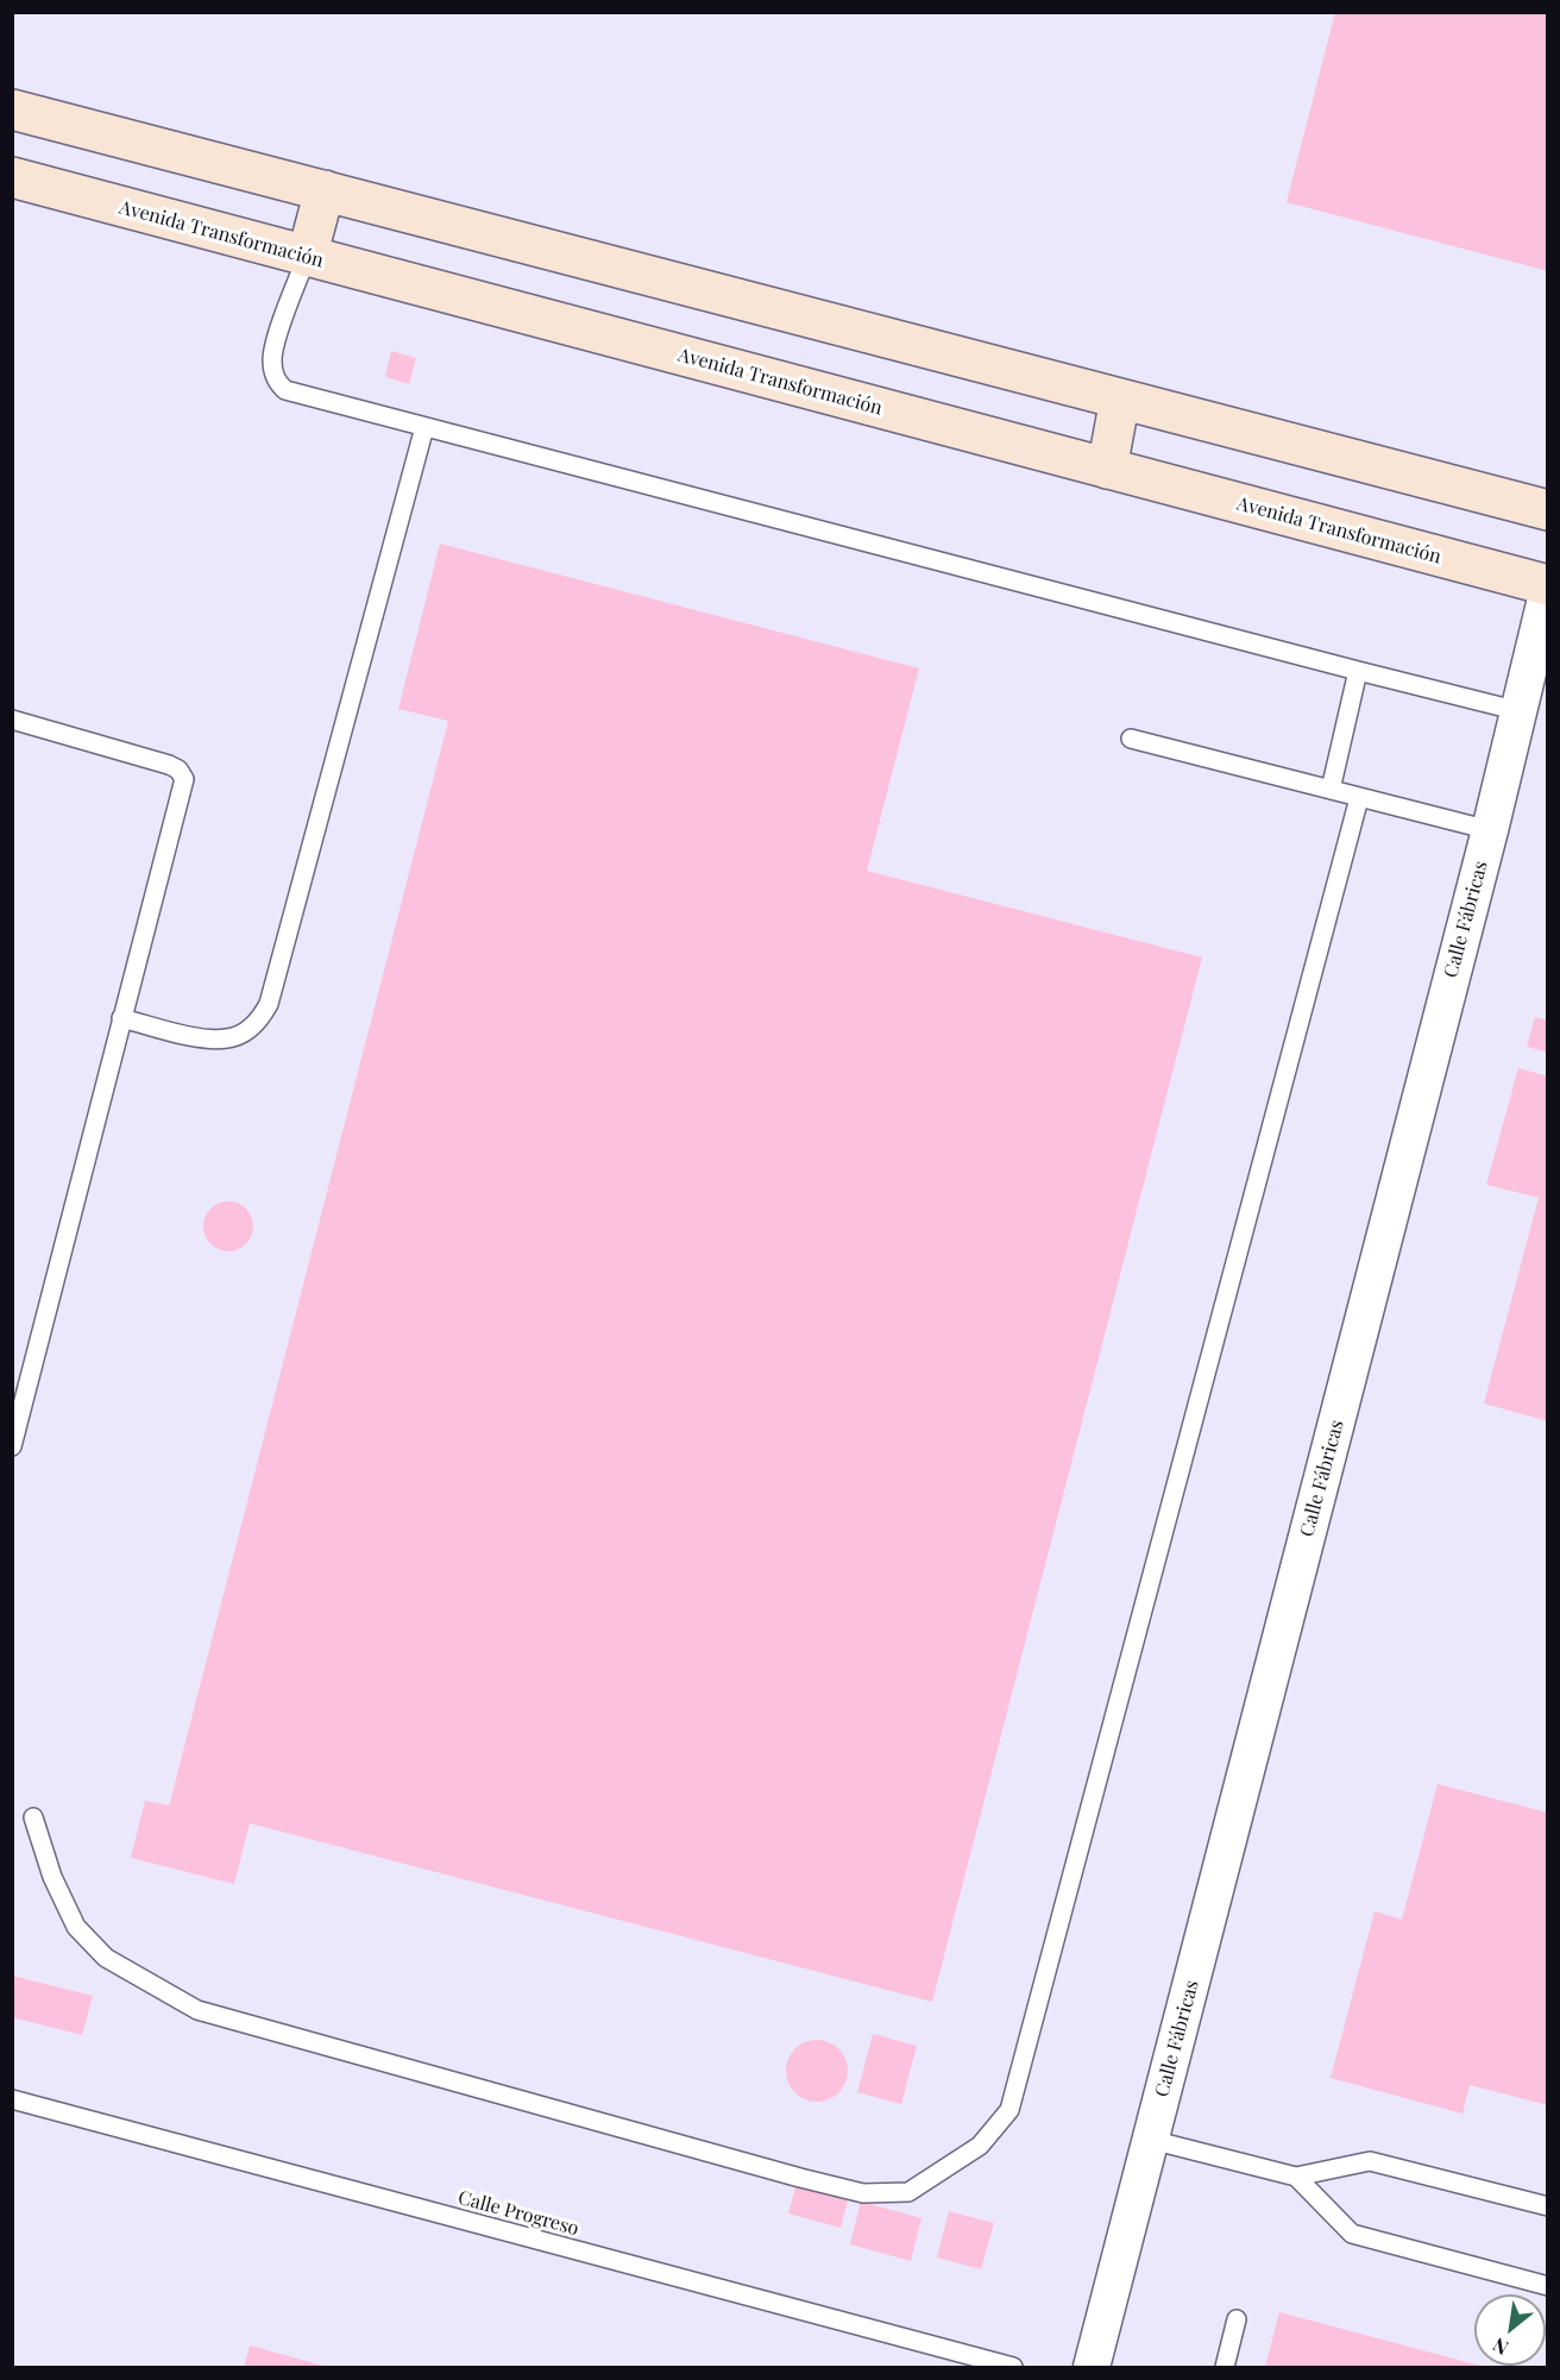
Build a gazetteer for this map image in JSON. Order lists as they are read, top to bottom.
{
  "streets": {
    "main road": ["Avenida Transformación"],
    "street": ["Calle Fábricas"],
    "lane": ["Calle Progreso"]
  },
  "crossings": [
    ["Avenida Transformación", "Calle Fábricas"]
  ],
  "north": "bottom left"
}
